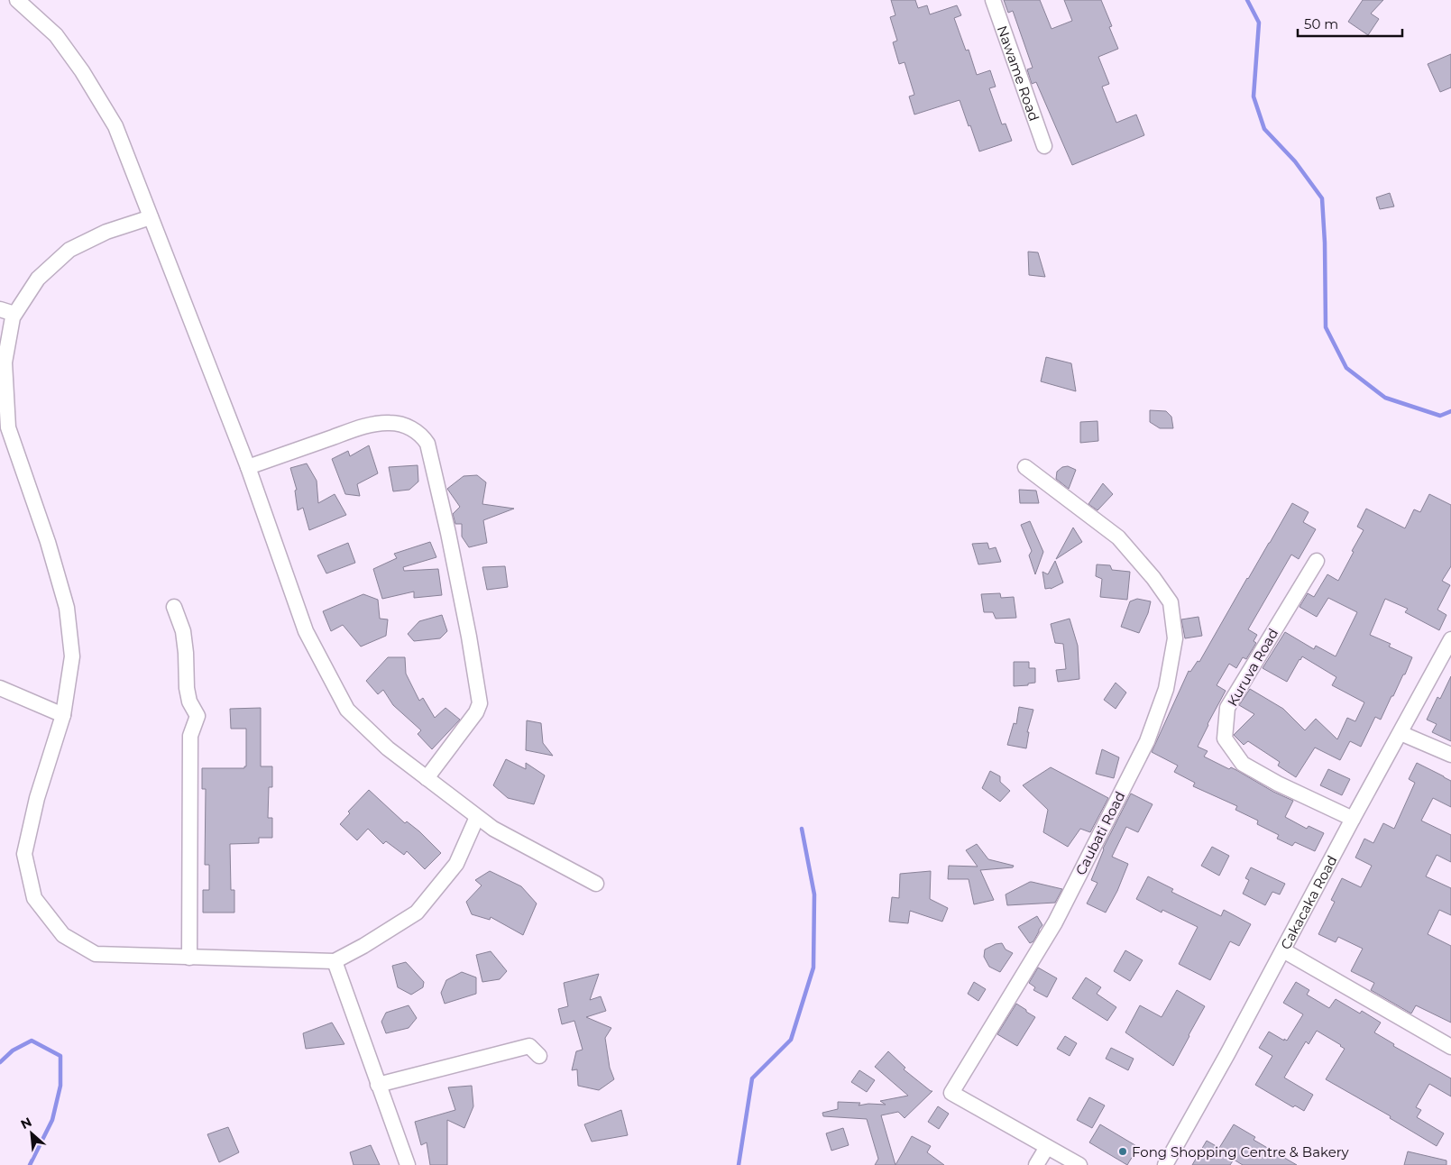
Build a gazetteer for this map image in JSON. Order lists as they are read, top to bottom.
{
  "streets": {
    "street": [
      "Nawame Road",
      "Kuruva Road",
      "Caubati Road",
      "Cakacaka Road"
    ]
  },
  "crossings": [
    ["Kuruva Road", "Cakacaka Road"]
  ],
  "places": ["Fong Shopping Centre & Bakery"],
  "scale_bar": "50 m",
  "north": "top left"
}
